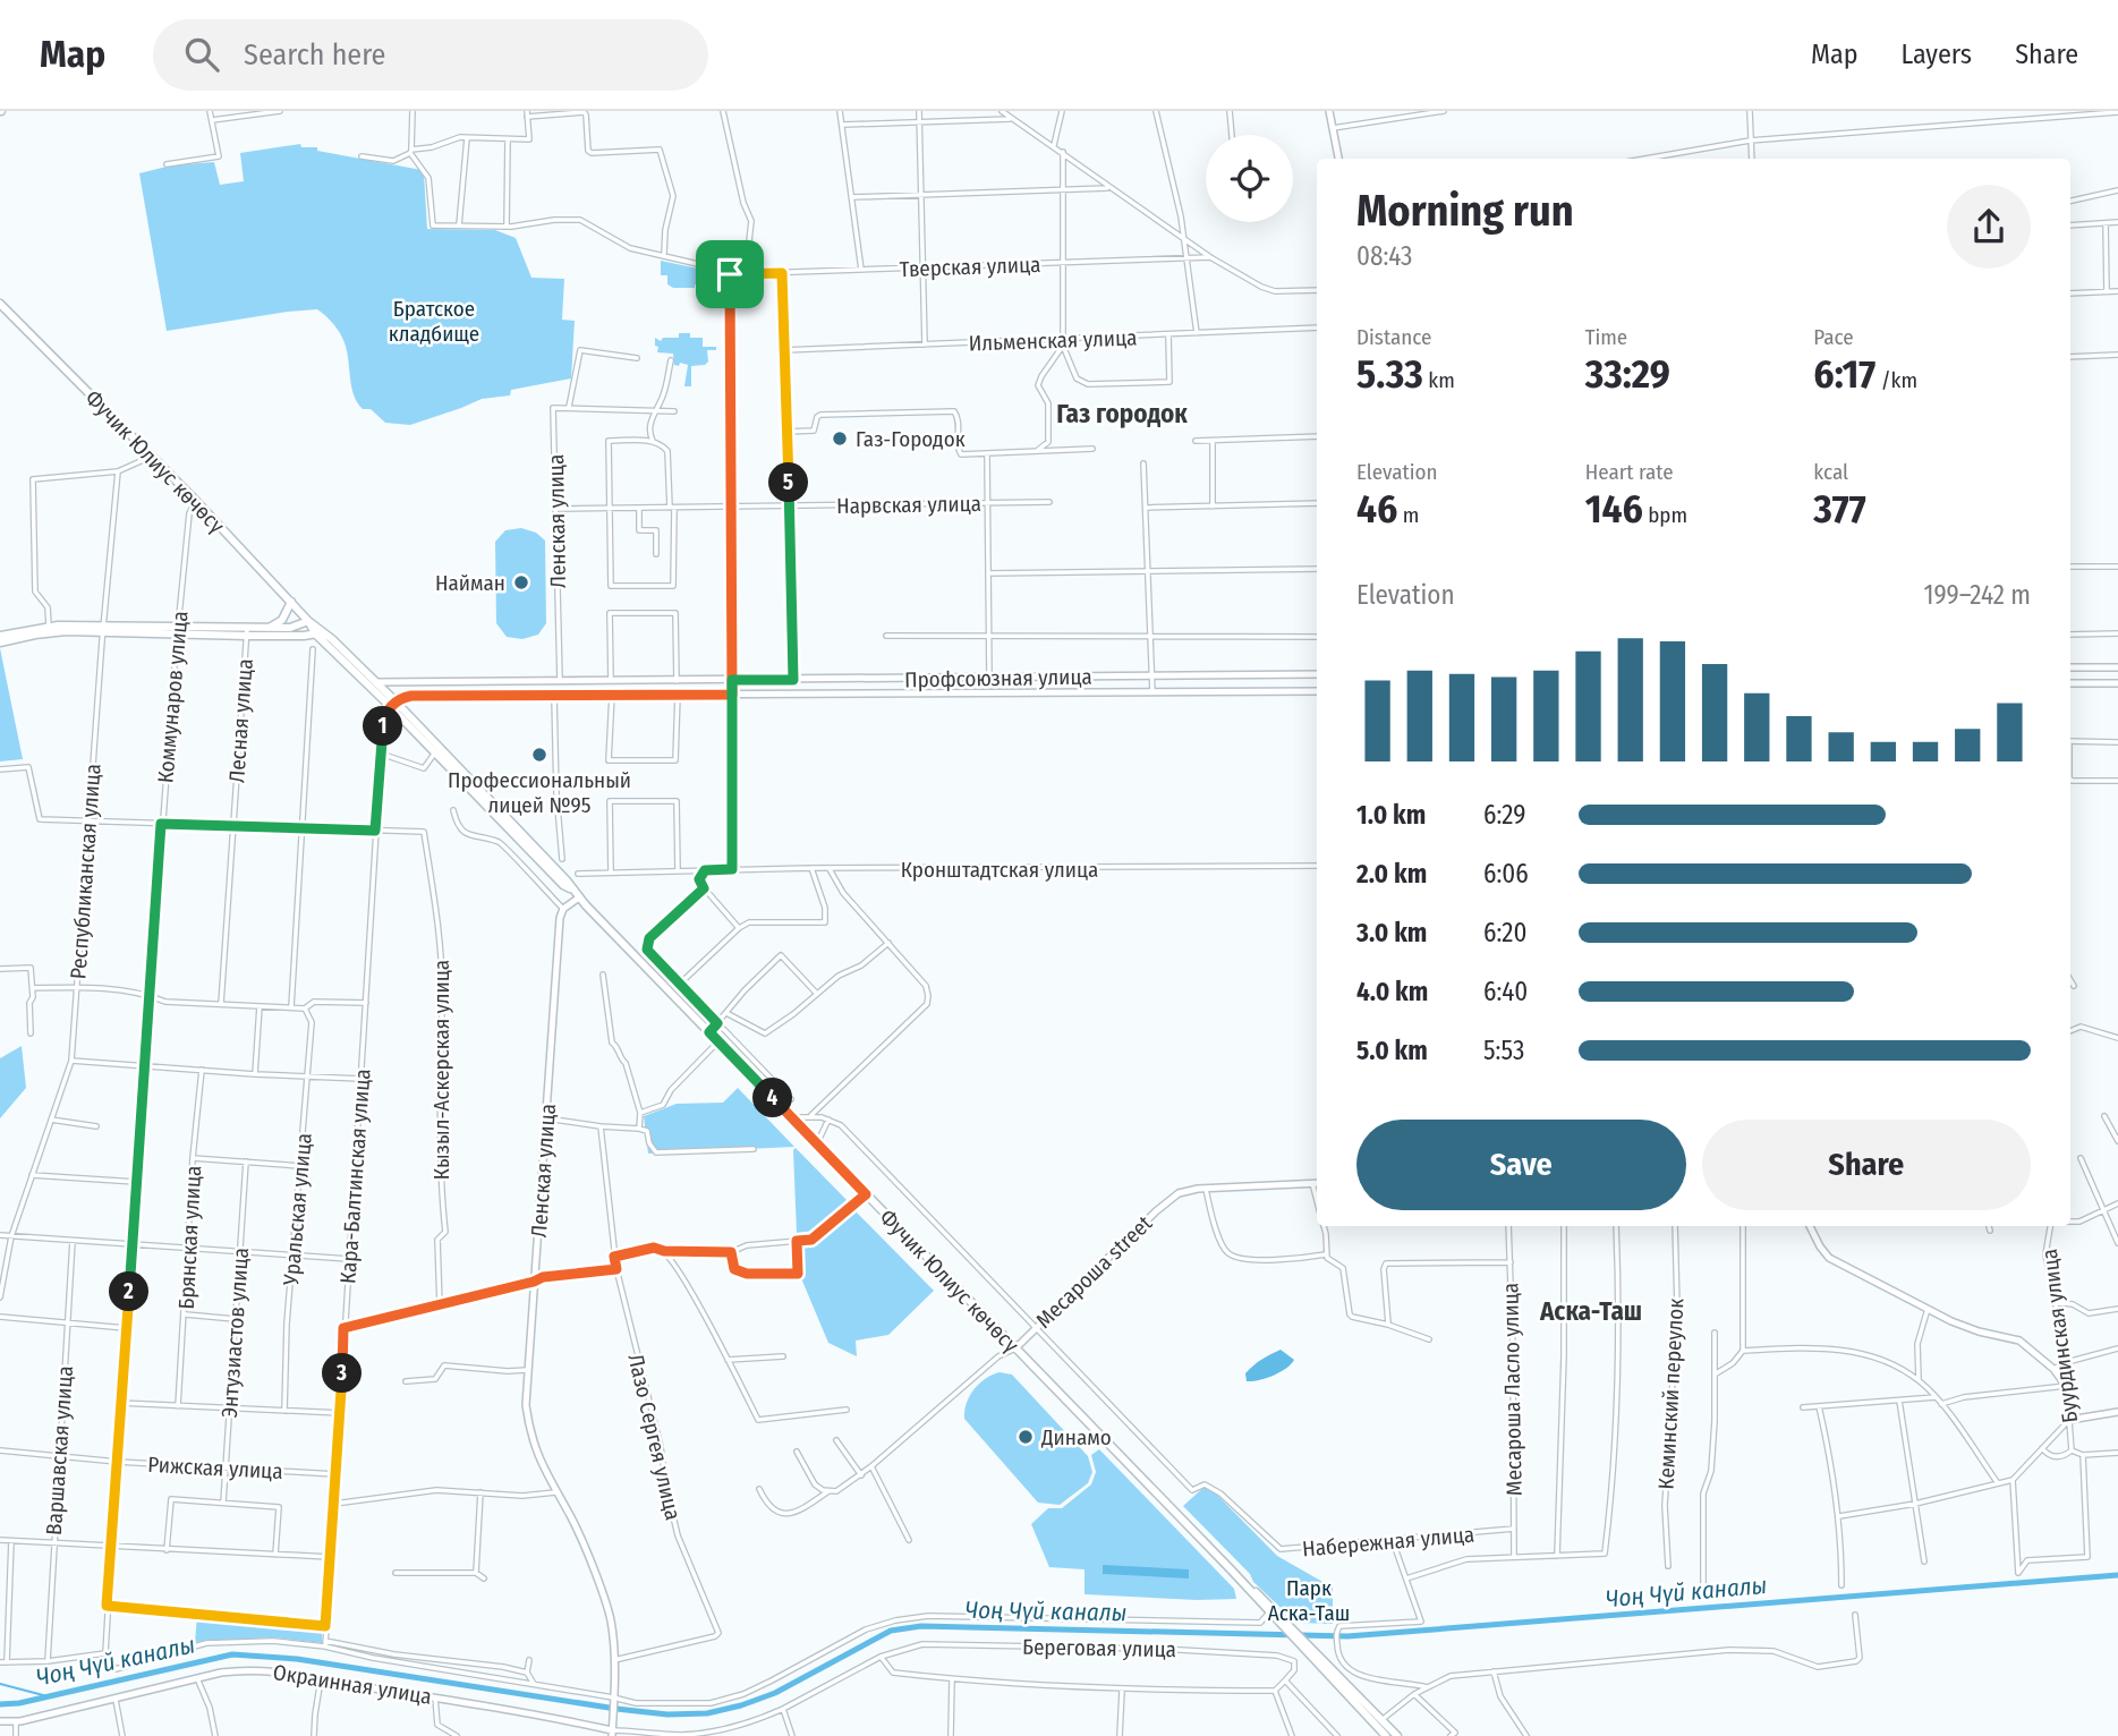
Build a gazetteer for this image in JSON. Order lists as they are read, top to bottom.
{
  "streets": {
    "main road": ["Фучик Юлиус көчөсү"],
    "street": [
      "Тверская улица",
      "Ильменская улица",
      "Нарвская улица",
      "Ленская улица",
      "Профсоюзная улица",
      "Коммунаров улица",
      "Лесная улица",
      "Кронштадтская улица",
      "Республиканская улица",
      "Кызыл-Аскерская улица",
      "Кара-Балтинская улица",
      "Уральская улица",
      "Брянская улица",
      "Месароша street",
      "Энтузиастов улица",
      "Буурдинская улица",
      "Месароша Ласло улица",
      "Кеминский переулок",
      "Лазо Сергея улица",
      "Варшавская улица",
      "Рижская улица",
      "Набережная улица",
      "Береговая улица",
      "Окраинная улица"
    ]
  },
  "crossings": [
    ["Фучик Юлиус көчөсү", "Профсоюзная улица"],
    ["Фучик Юлиус көчөсү", "Коммунаров улица"],
    ["Фучик Юлиус көчөсү", "Кара-Балтинская улица"],
    ["Фучик Юлиус көчөсү", "Месароша street"],
    ["Нарвская улица", "Ленская улица"],
    ["Ленская улица", "Профсоюзная улица"],
    ["Ленская улица", "Лазо Сергея улица"],
    ["Ленская улица", "Береговая улица"],
    ["Ленская улица", "Окраинная улица"],
    ["Профсоюзная улица", "Кара-Балтинская улица"],
    ["Коммунаров улица", "Рижская улица"],
    ["Кызыл-Аскерская улица", "Кара-Балтинская улица"],
    ["Кара-Балтинская улица", "Рижская улица"],
    ["Месароша street", "Набережная улица"],
    ["Энтузиастов улица", "Рижская улица"],
    ["Месароша Ласло улица", "Набережная улица"],
    ["Варшавская улица", "Рижская улица"],
    ["Береговая улица", "Окраинная улица"]
  ],
  "districts": ["Газ городок", "Аска-Таш"],
  "water": ["Чоң Чүй каналы"],
  "parks": ["Братское кладбище", "Парк Аска-Таш"],
  "places": [
    "Газ-Городок",
    "Найман",
    "Профессиональный лицей №95",
    "Динамо"
  ],
  "page": {
    "header": "Map",
    "search": "Search here",
    "nav": ["Map", "Layers", "Share"],
    "heading": ["Morning run", "08:43"],
    "stats": [
      ["Distance", "5.33 km"],
      ["Time", "33:29"],
      ["Pace", "6:17 /km"],
      ["Elevation", "46 m"],
      ["Heart rate", "146 bpm"],
      ["kcal", "377"]
    ],
    "pins": [
      "5",
      "1",
      "4",
      "2",
      "3"
    ],
    "chart": ["Elevation", "199–242 m"],
    "list": [
      {
        "name": "1.0 km",
        "note": "6:29"
      },
      {
        "name": "2.0 km",
        "note": "6:06"
      },
      {
        "name": "3.0 km",
        "note": "6:20"
      },
      {
        "name": "4.0 km",
        "note": "6:40"
      },
      {
        "name": "5.0 km",
        "note": "5:53"
      }
    ],
    "buttons": ["Save", "Share"]
  }
}
